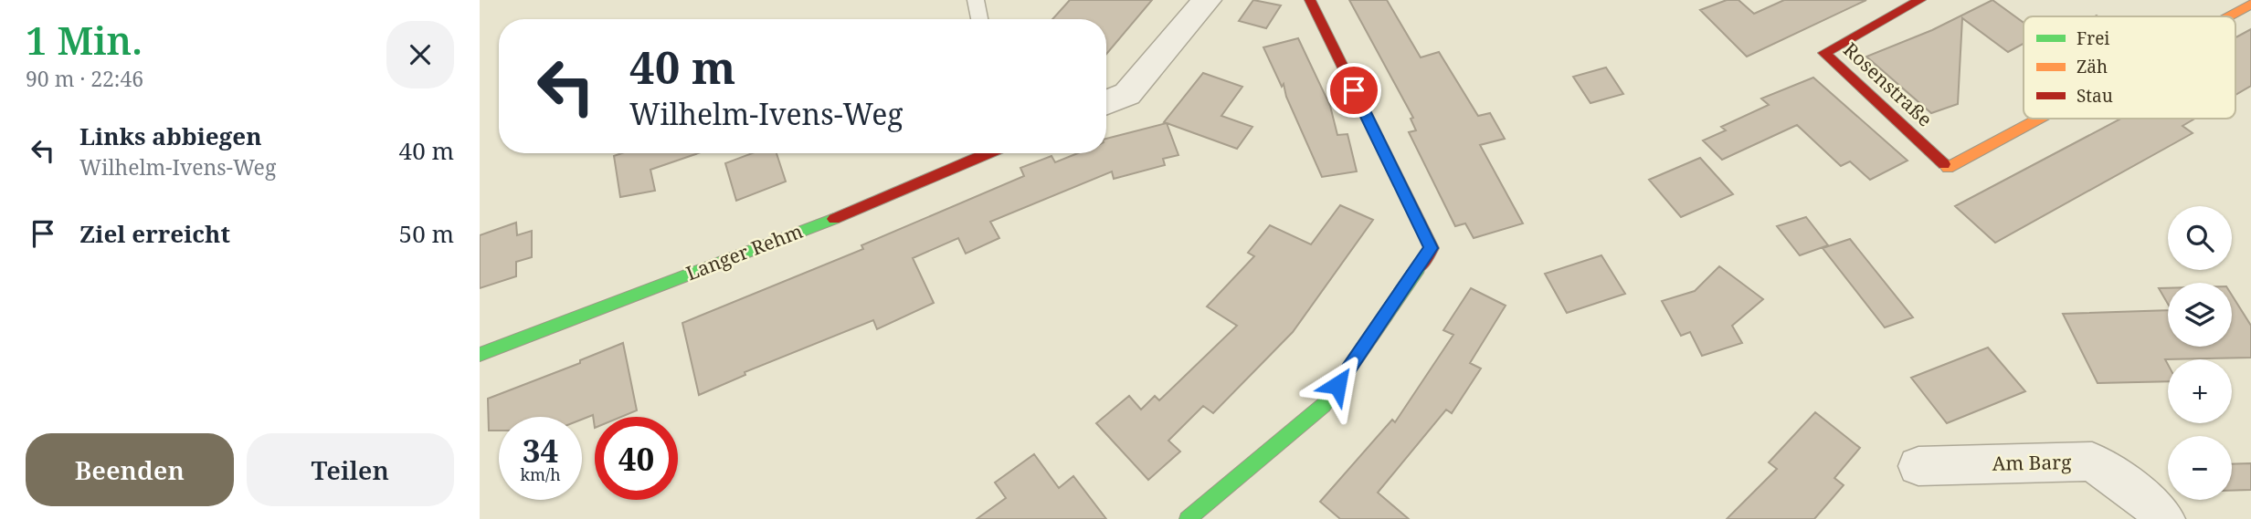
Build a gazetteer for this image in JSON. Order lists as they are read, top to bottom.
{
  "streets": {
    "street": ["Rosenstraße", "Langer Rehm", "Am Barg"]
  },
  "legend": ["Frei", "Zäh", "Stau"],
  "page": {
    "heading": ["1 Min.", "90 m · 22:46"],
    "turn": ["40 m", "Wilhelm-Ivens-Weg"],
    "list": [
      {
        "name": "Links abbiegen",
        "note": "Wilhelm-Ivens-Weg",
        "value": "40 m"
      },
      {
        "name": "Ziel erreicht",
        "value": "50 m"
      }
    ],
    "map_buttons": ["+", "−"],
    "speed": "34 km/h",
    "limit": "40",
    "buttons": ["Beenden", "Teilen"]
  }
}
